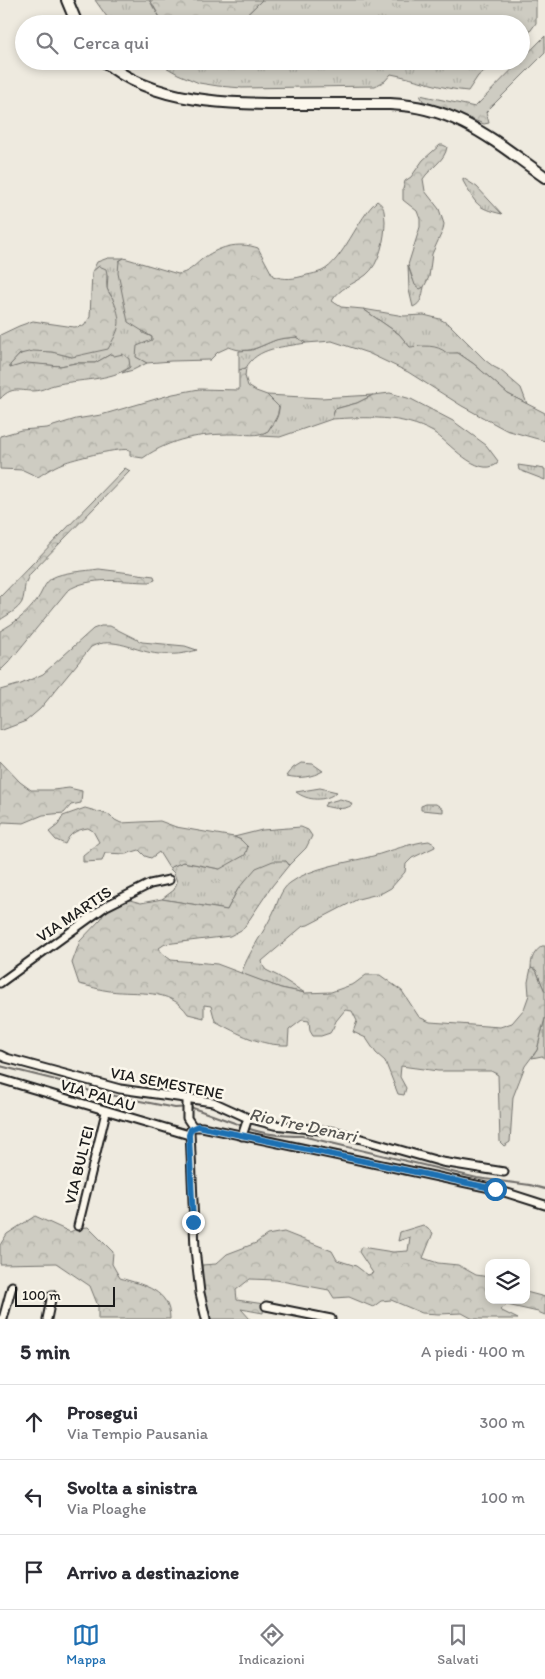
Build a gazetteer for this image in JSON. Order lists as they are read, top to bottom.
{
  "streets": {
    "street": [
      "VIA MARTIS",
      "VIA SEMESTENE",
      "VIA PALAU",
      "VIA BULTEI"
    ]
  },
  "crossings": [
    ["VIA PALAU", "VIA BULTEI"]
  ],
  "water": ["Rio Tre Denari"],
  "scale_bar": "100 m",
  "page": {
    "search": "Cerca qui",
    "scale": "100 m",
    "heading": ["5 min", "A piedi · 400 m"],
    "list": [
      ["Prosegui", "Via Tempio Pausania", "300 m"],
      ["Svolta a sinistra", "Via Ploaghe", "100 m"],
      "Arrivo a destinazione"
    ],
    "nav": ["Mappa", "Indicazioni", "Salvati"]
  }
}
